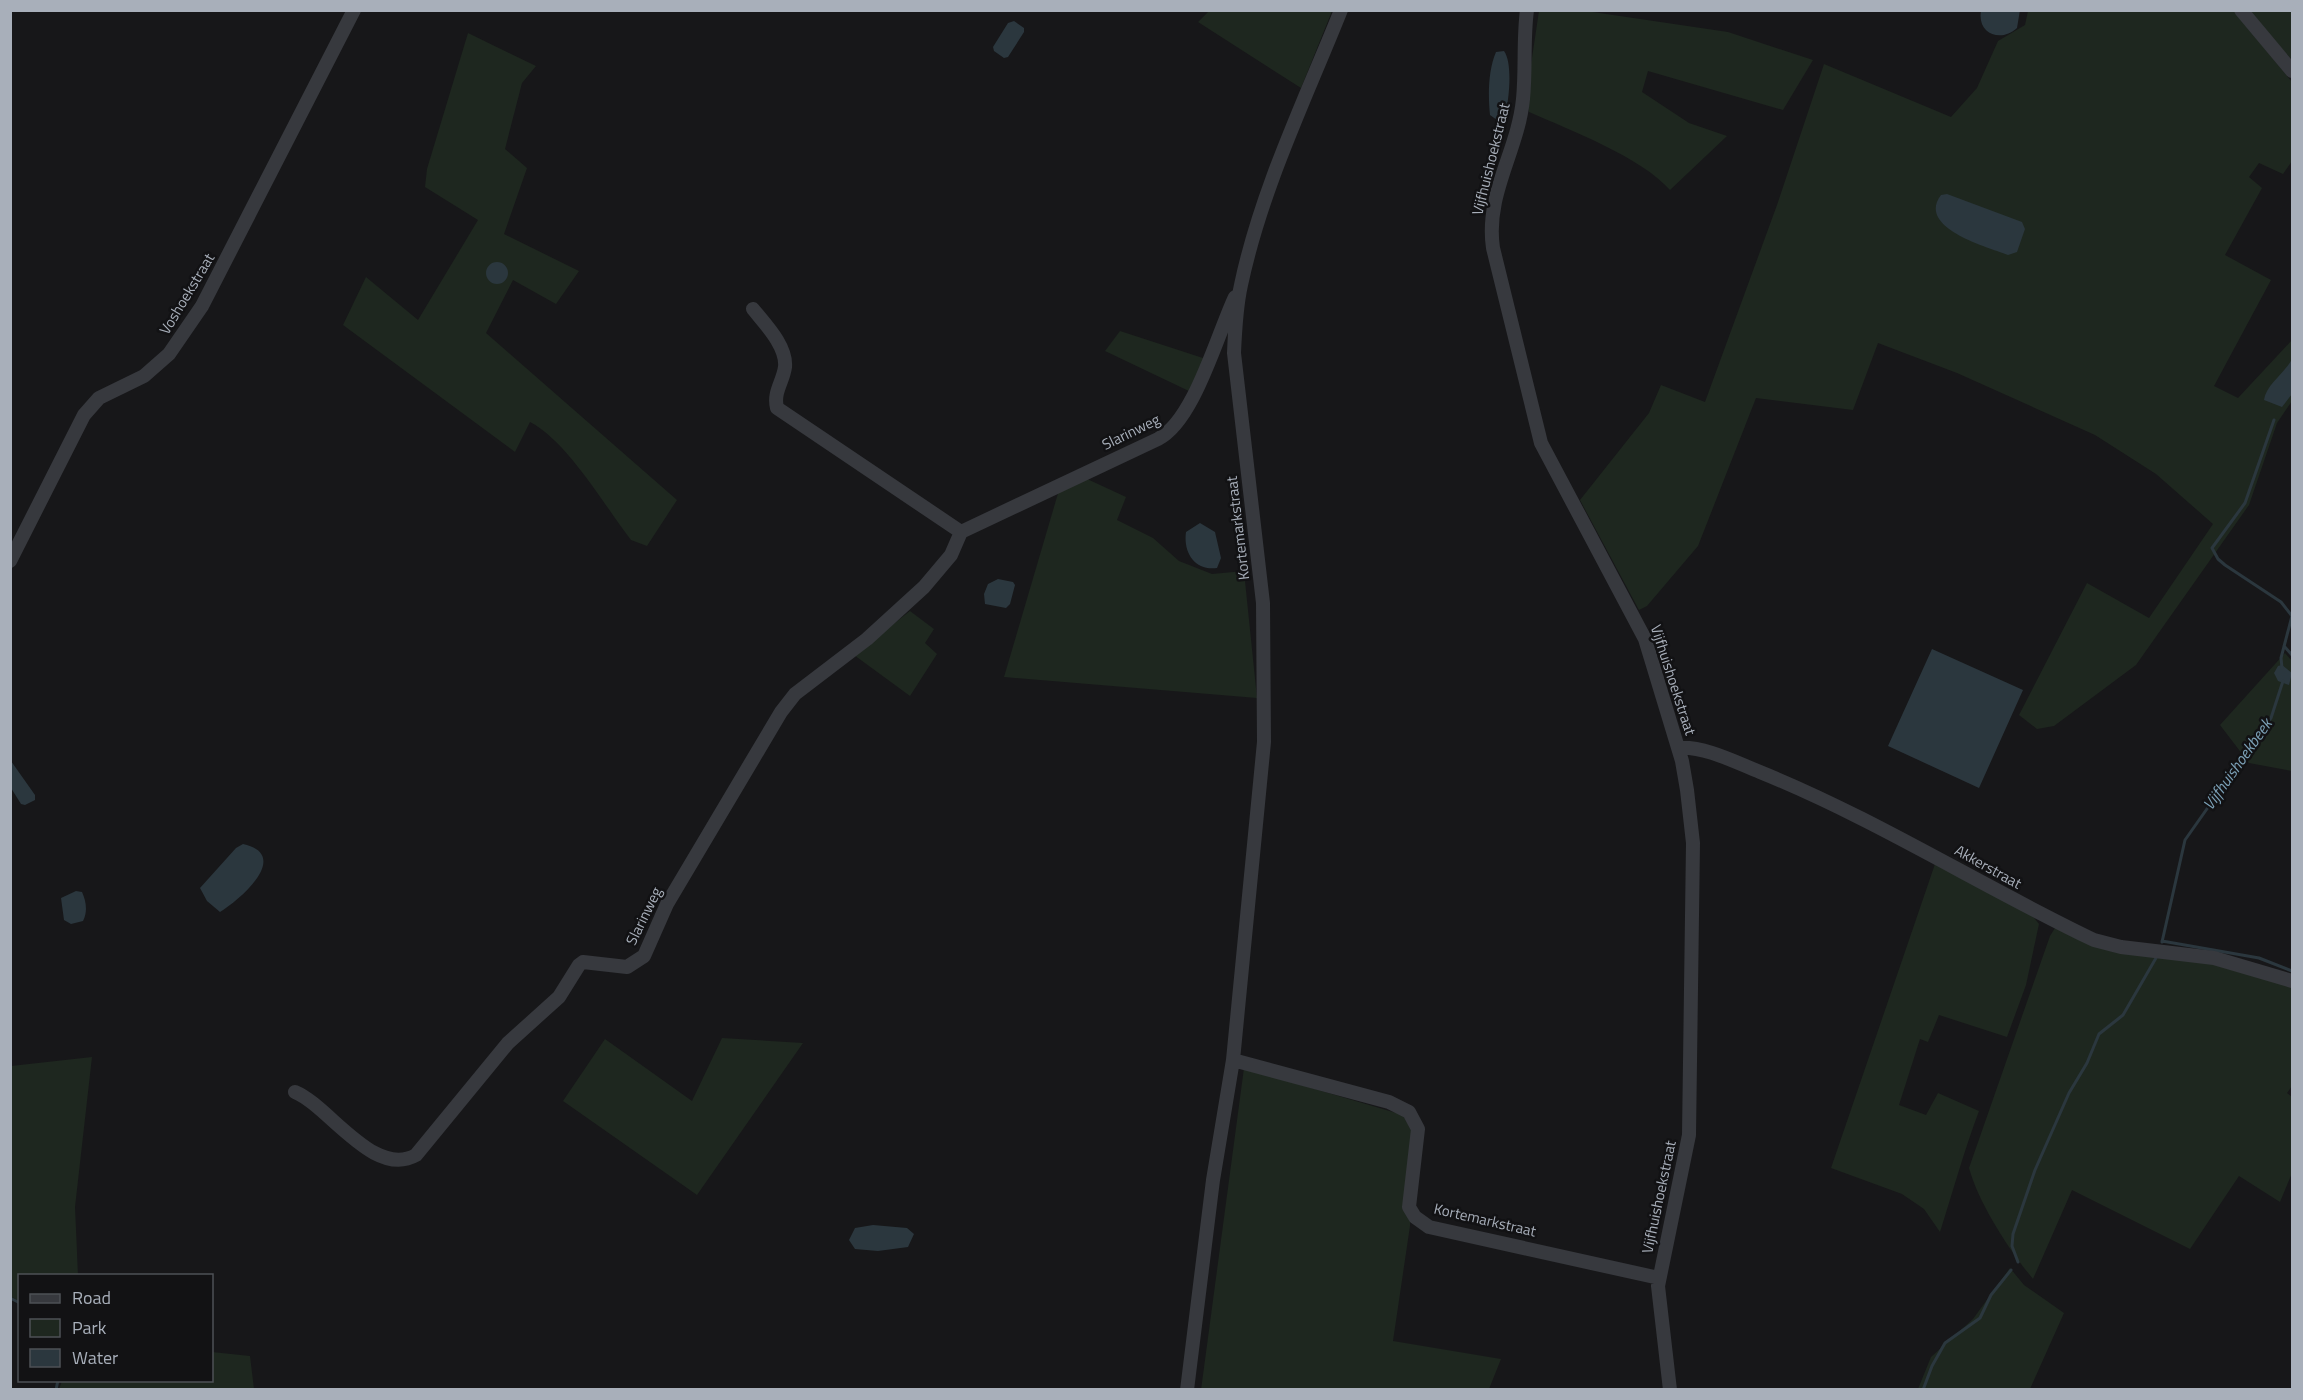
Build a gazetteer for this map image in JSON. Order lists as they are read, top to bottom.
{
  "streets": {
    "street": [
      "Vijfhuishoekstraat",
      "Voshoekstraat",
      "Slarinweg",
      "Kortemarkstraat",
      "Akkerstraat"
    ]
  },
  "crossings": [
    ["Vijfhuishoekstraat", "Kortemarkstraat"],
    ["Vijfhuishoekstraat", "Akkerstraat"],
    ["Slarinweg", "Kortemarkstraat"]
  ],
  "water": ["Vijfhuishoekbeek"],
  "legend": ["Road", "Park", "Water"]
}
